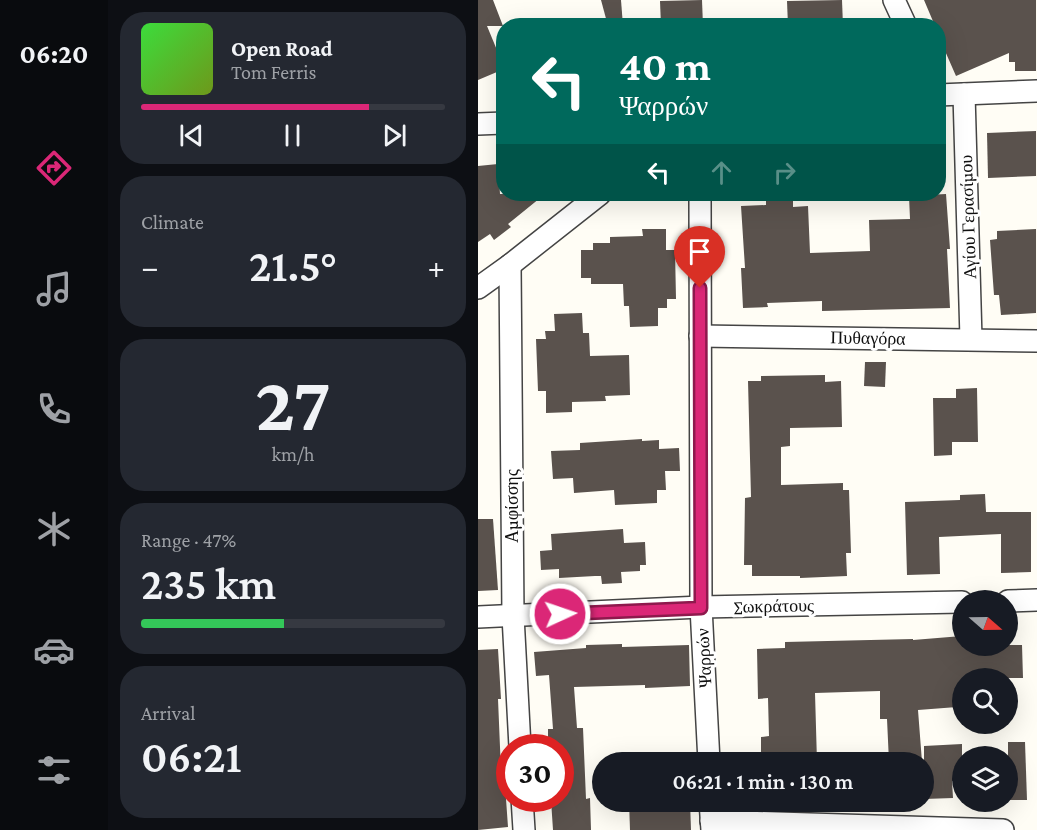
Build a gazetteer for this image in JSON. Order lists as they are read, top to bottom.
{
  "streets": {
    "street": [
      "Αγίου Γερασίμου",
      "Πυθαγόρα",
      "Αμφίσσης",
      "Σωκράτους",
      "Ψαρρών"
    ]
  },
  "crossings": [
    ["Αγίου Γερασίμου", "Πυθαγόρα"],
    ["Πυθαγόρα", "Ψαρρών"],
    ["Αμφίσσης", "Σωκράτους"],
    ["Σωκράτους", "Ψαρρών"]
  ],
  "north": "right",
  "page": {
    "tabs": "06:20",
    "turn": ["40 m", "Ψαρρών"],
    "song": ["Open Road", "Tom Ferris"],
    "tile": [
      "Climate",
      ["27", "km/h"],
      ["Range · 47%", "235 km"],
      ["Arrival", "06:21"]
    ],
    "heat": ["−", "21.5°", "+"],
    "limit": "30",
    "trip": "06:21 · 1 min · 130 m"
  }
}
